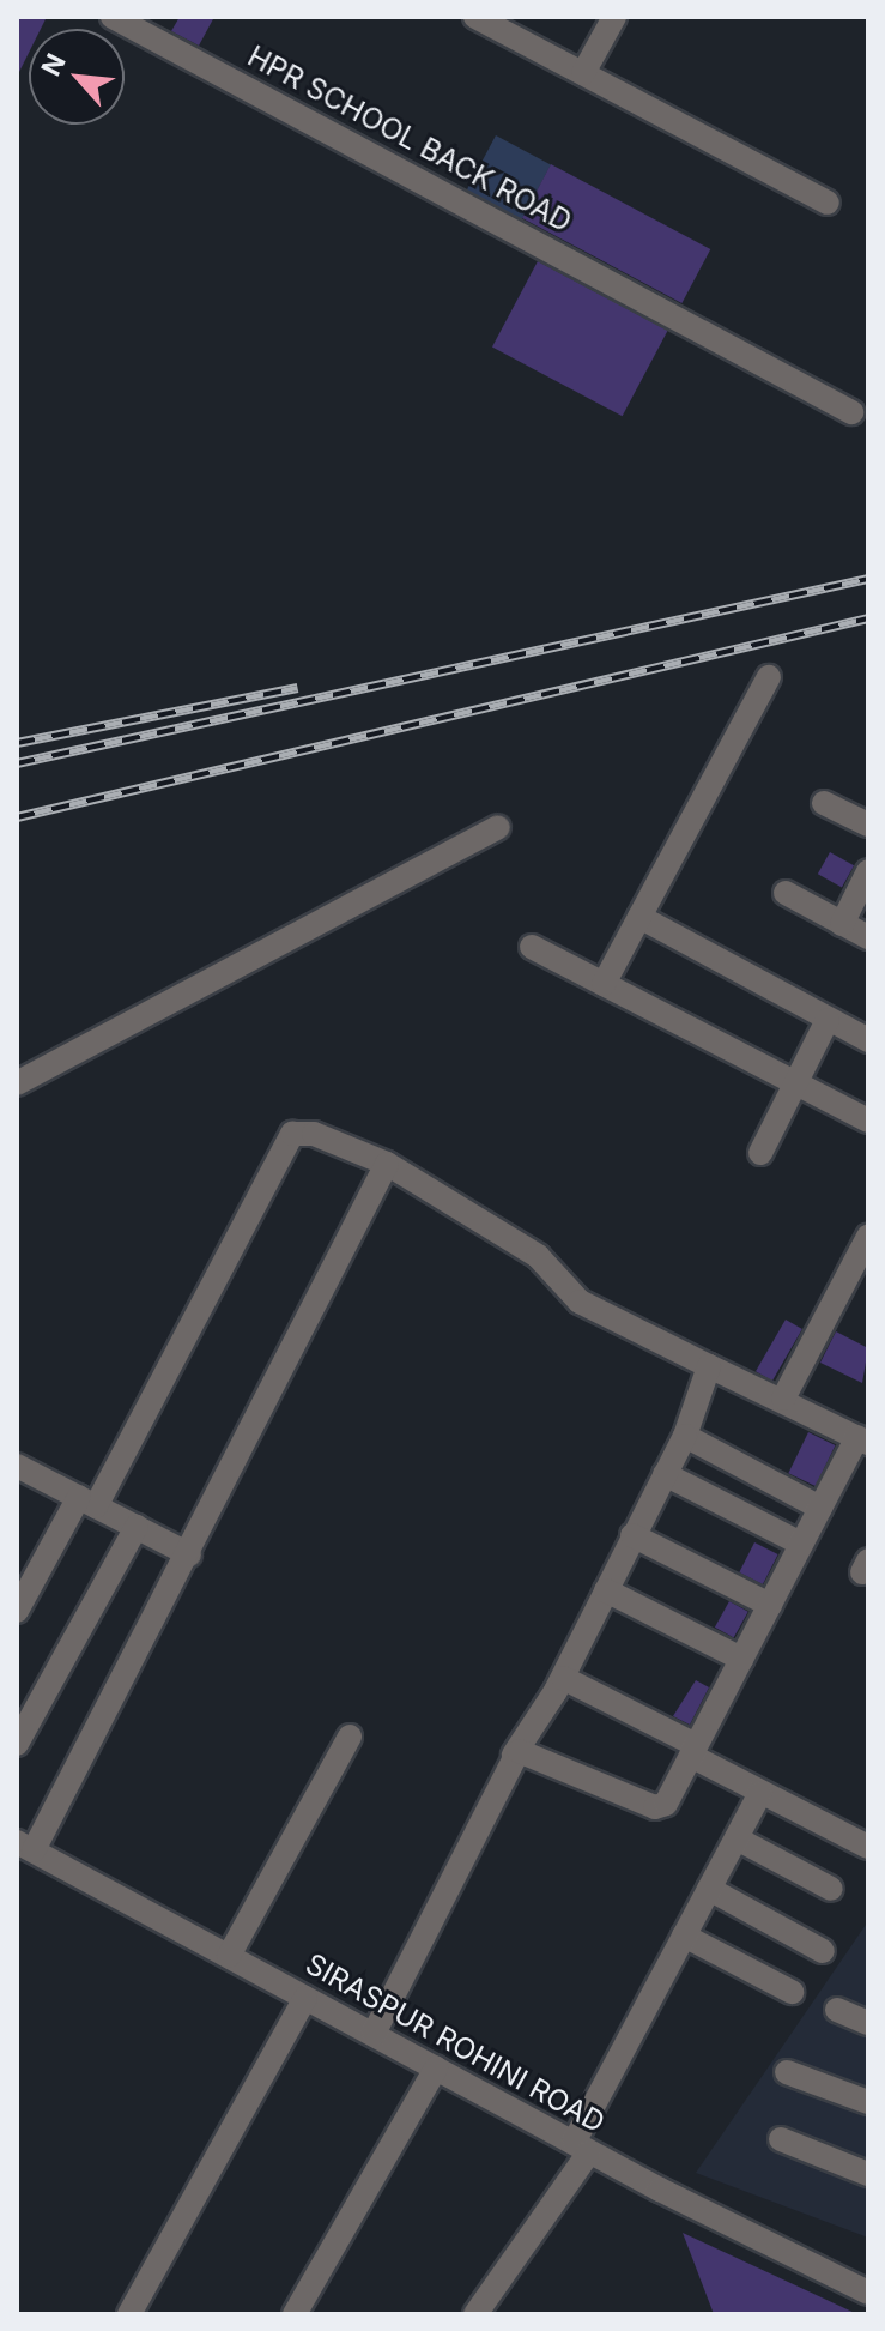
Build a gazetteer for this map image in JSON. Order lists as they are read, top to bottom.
{
  "streets": {
    "street": ["HPR SCHOOL BACK ROAD", "SIRASPUR ROHINI ROAD"]
  },
  "north": "top left"
}
